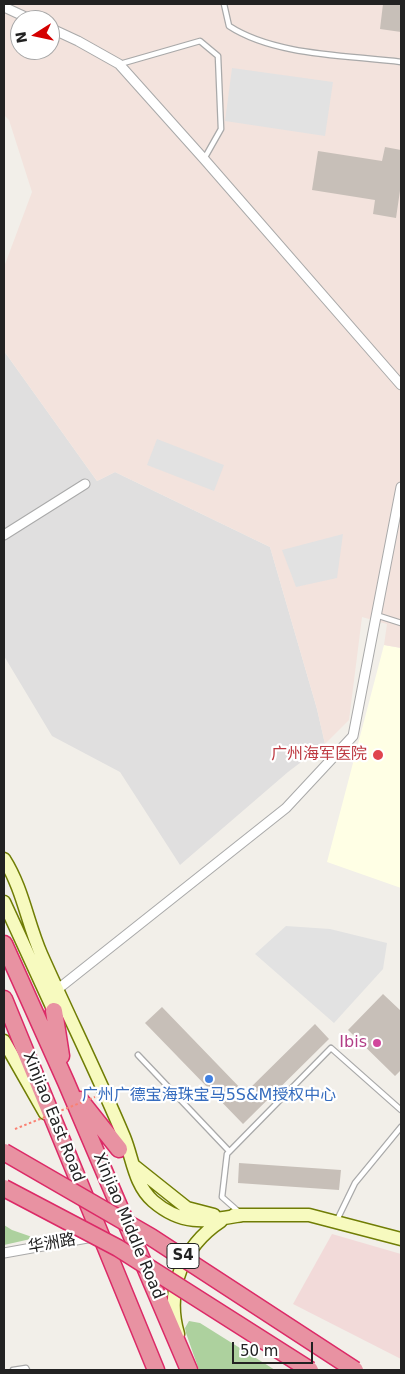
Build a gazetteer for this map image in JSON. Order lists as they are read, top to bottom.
{
  "streets": {
    "highway": ["Xinjiao East Road", "Xinjiao Middle Road", "S4"],
    "street": ["华洲路"]
  },
  "crossings": [
    ["Xinjiao East Road", "Xinjiao Middle Road"],
    ["Xinjiao East Road", "华洲路"],
    ["Xinjiao Middle Road", "华洲路"]
  ],
  "places": ["广州海军医院", "Ibis", "广州广德宝海珠宝马5S&M授权中心"],
  "scale_bar": "50 m",
  "north": "left"
}
